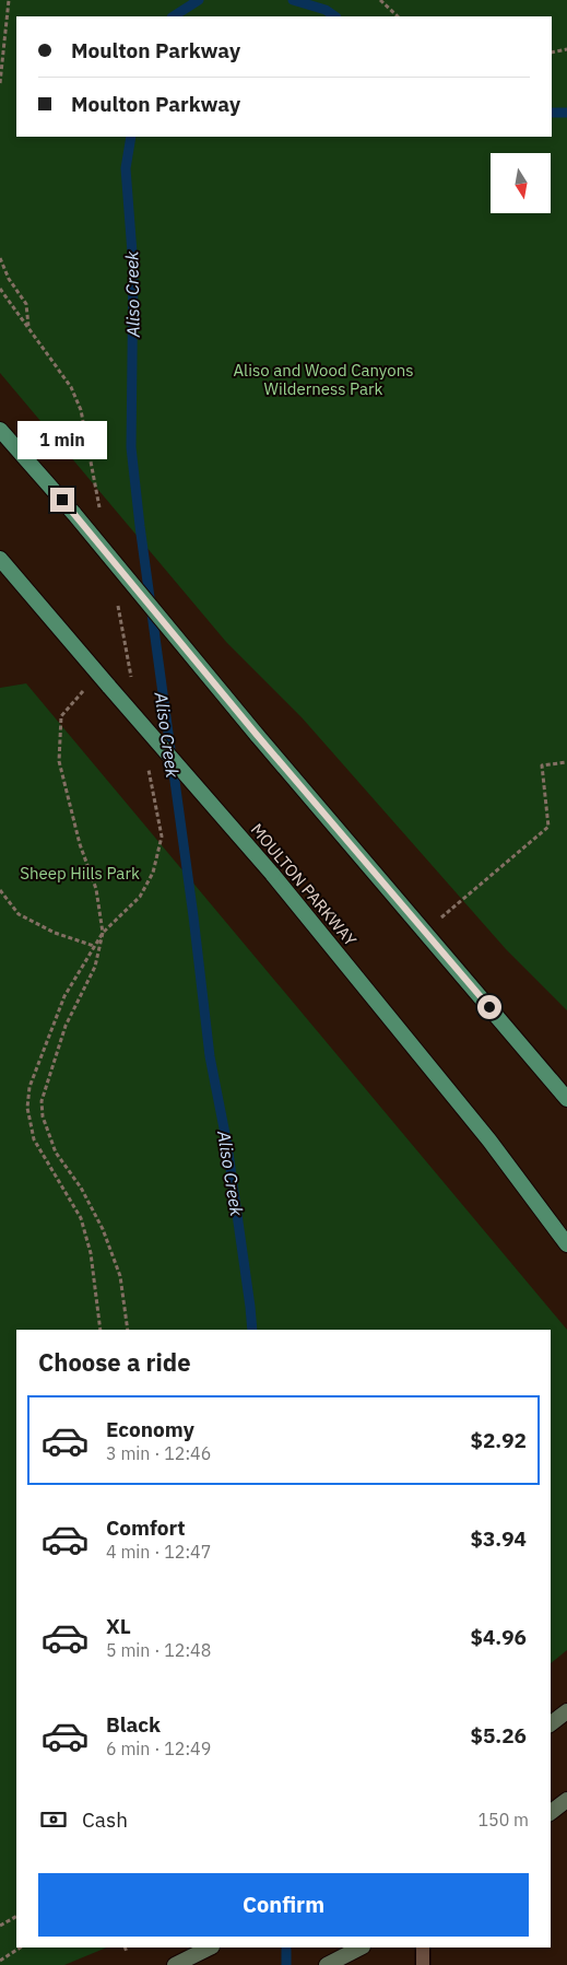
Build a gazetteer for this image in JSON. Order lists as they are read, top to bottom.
{
  "streets": {
    "main road": ["MOULTON PARKWAY"]
  },
  "water": ["Aliso Creek"],
  "parks": ["Aliso and Wood Canyons Wilderness Park", "Sheep Hills Park"],
  "north": "bottom",
  "page": {
    "banner": ["Moulton Parkway", "Moulton Parkway"],
    "bubble": "1 min",
    "heading": "Choose a ride",
    "list": [
      {
        "name": "Economy",
        "note": "3 min · 12:46",
        "value": "$2.92"
      },
      {
        "name": "Comfort",
        "note": "4 min · 12:47",
        "value": "$3.94"
      },
      {
        "name": "XL",
        "note": "5 min · 12:48",
        "value": "$4.96"
      },
      {
        "name": "Black",
        "note": "6 min · 12:49",
        "value": "$5.26"
      }
    ],
    "pay": ["Cash", "150 m"],
    "buttons": "Confirm"
  }
}
